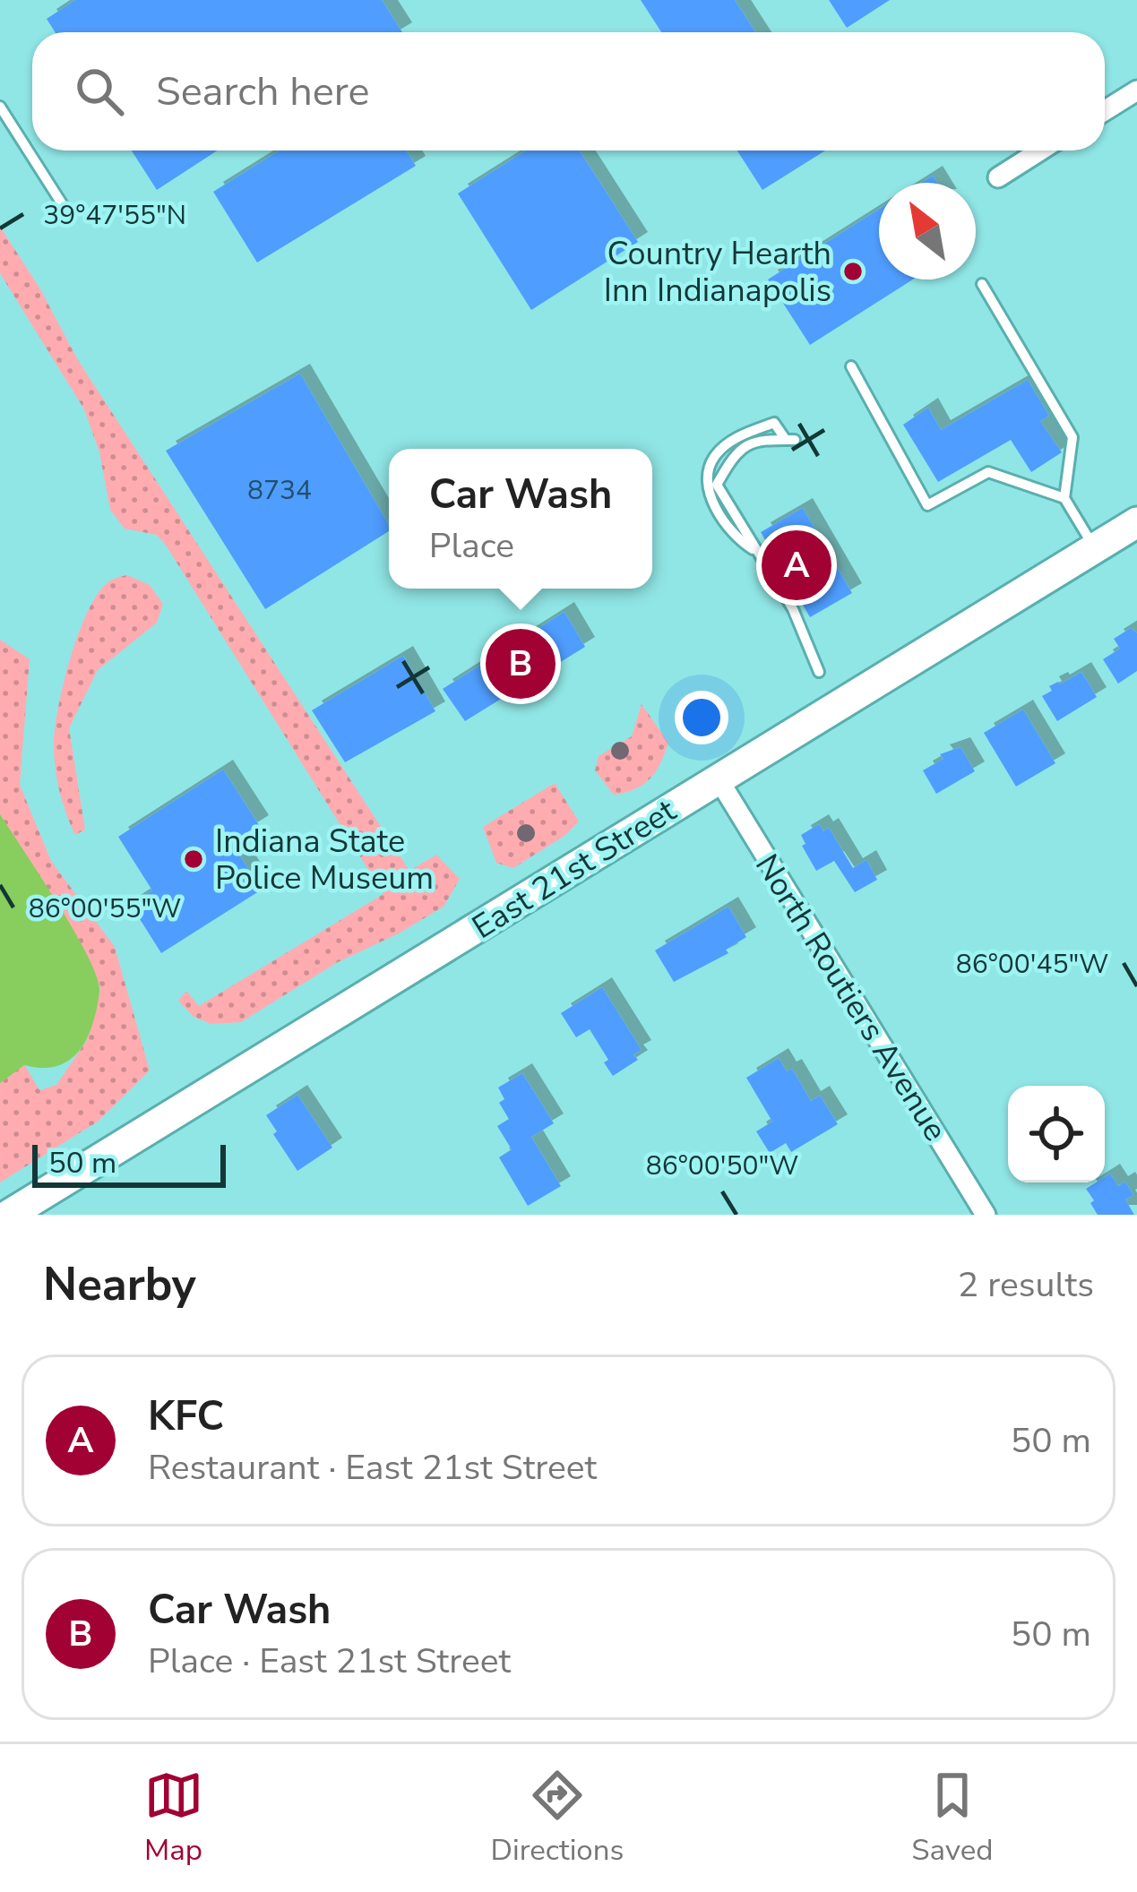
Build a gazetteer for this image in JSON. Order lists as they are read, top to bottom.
{
  "streets": {
    "main road": ["East 21st Street"],
    "street": ["North Routiers Avenue"]
  },
  "crossings": [
    ["East 21st Street", "North Routiers Avenue"]
  ],
  "places": ["Country Hearth Inn Indianapolis", "Indiana State Police Museum"],
  "house_numbers": ["8734"],
  "scale_bar": "50 m",
  "north": "top left",
  "page": {
    "search": "Search here",
    "popup": ["Car Wash", "Place"],
    "pins": ["A", "B"],
    "scale": "50 m",
    "heading": ["Nearby", "2 results"],
    "list": [
      {
        "mark": "A",
        "name": "KFC",
        "note": "Restaurant · East 21st Street",
        "value": "50 m"
      },
      {
        "mark": "B",
        "name": "Car Wash",
        "note": "Place · East 21st Street",
        "value": "50 m"
      }
    ],
    "nav": ["Map", "Directions", "Saved"]
  },
  "coordinates": [
    "39°47'55\"N",
    "86°00'55\"W",
    "86°00'45\"W",
    "86°00'50\"W"
  ]
}
